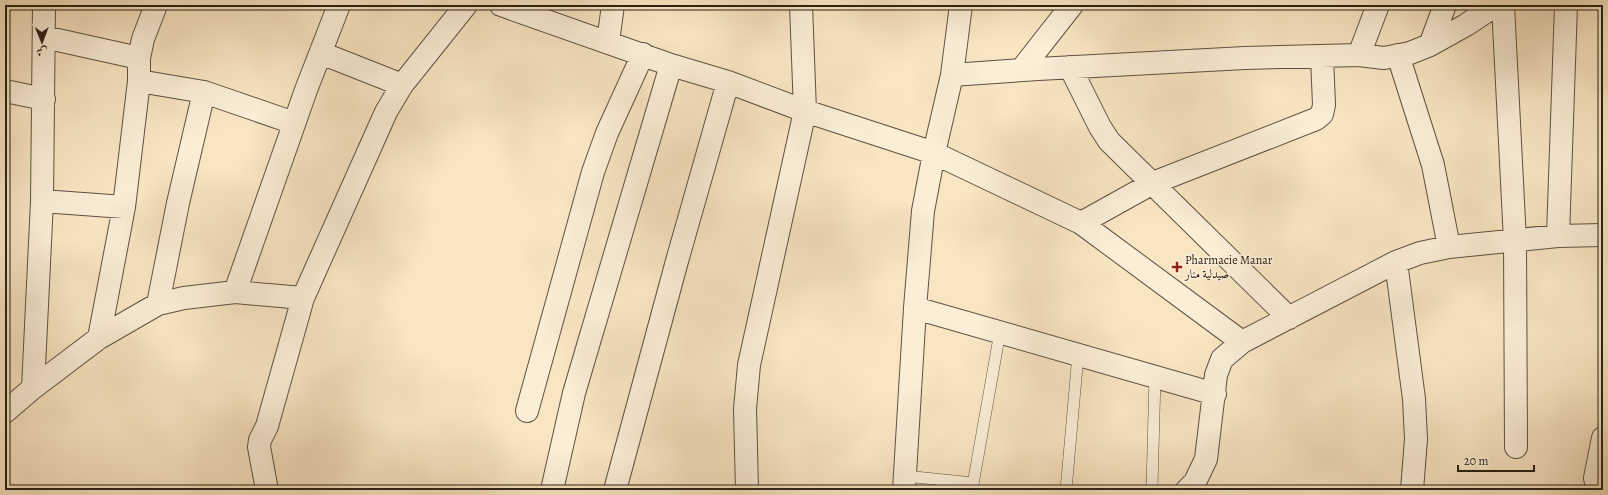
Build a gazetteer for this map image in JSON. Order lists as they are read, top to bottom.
{
  "places": {
    "health": ["Pharmacie Manar صيدلية منار"]
  },
  "scale_bar": "20 m",
  "north": "bottom"
}
